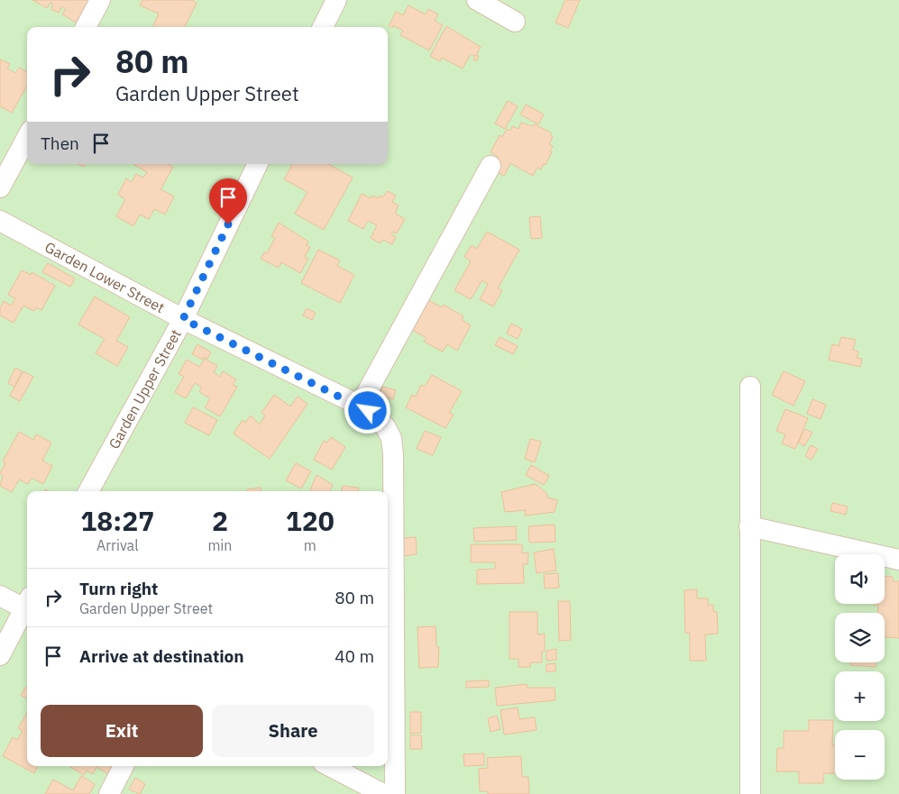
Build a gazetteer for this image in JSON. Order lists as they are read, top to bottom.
{
  "streets": {
    "street": ["Garden Lower Street", "Garden Upper Street"]
  },
  "crossings": [
    ["Garden Lower Street", "Garden Upper Street"]
  ],
  "page": {
    "turn": ["80 m", "Garden Upper Street"],
    "then": "Then",
    "eta": [
      "18:27",
      "Arrival",
      "2",
      "min",
      "120",
      "m"
    ],
    "map_buttons": ["+", "−"],
    "list": [
      {
        "name": "Turn right",
        "note": "Garden Upper Street",
        "value": "80 m"
      },
      {
        "name": "Arrive at destination",
        "value": "40 m"
      }
    ],
    "buttons": ["Exit", "Share"]
  }
}
